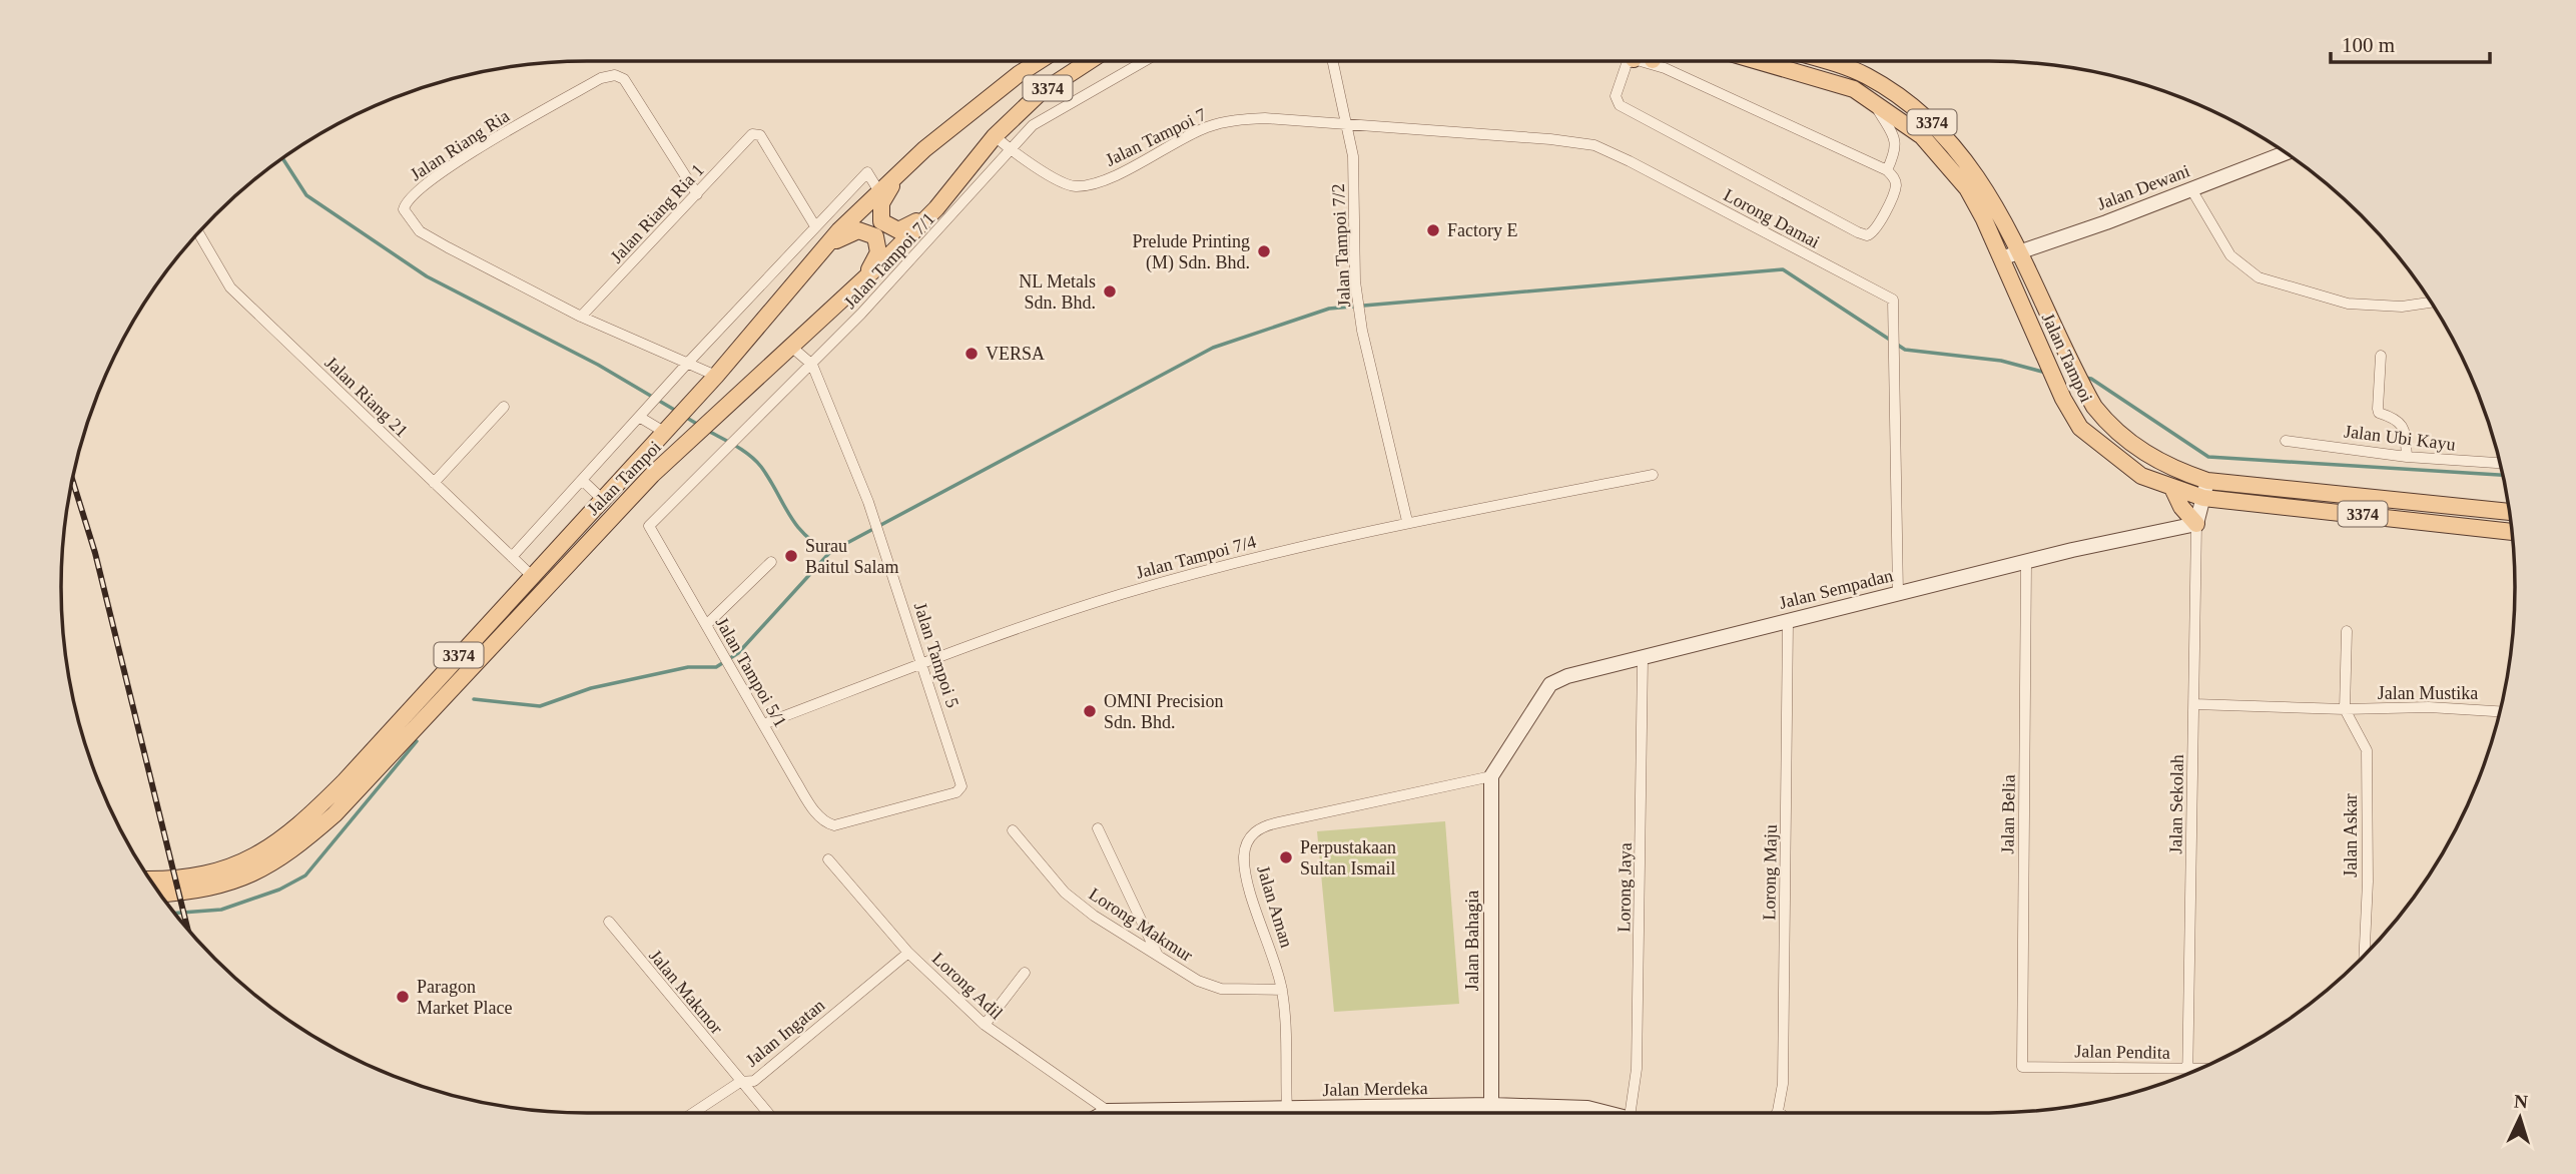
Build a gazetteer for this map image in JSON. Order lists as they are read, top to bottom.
{
  "streets": {
    "main road": ["3374", "Jalan Tampoi"],
    "street": [
      "Jalan Tampoi 7",
      "Jalan Riang Ria",
      "Jalan Dewani",
      "Jalan Riang Ria 1",
      "Lorong Damai",
      "Jalan Tampoi 7/2",
      "Jalan Tampoi 7/1",
      "Jalan Riang 21",
      "Jalan Ubi Kayu",
      "Jalan Tampoi 7/4",
      "Jalan Sempadan",
      "Jalan Tampoi 5",
      "Jalan Tampoi 5/1",
      "Jalan Mustika",
      "Jalan Sekolah",
      "Jalan Belia",
      "Jalan Askar",
      "Lorong Maju",
      "Lorong Jaya",
      "Jalan Aman",
      "Lorong Makmur",
      "Jalan Bahagia",
      "Lorong Adil",
      "Jalan Makmor",
      "Jalan Ingatan",
      "Jalan Pendita",
      "Jalan Merdeka"
    ]
  },
  "crossings": [
    ["Jalan Tampoi 7", "Lorong Damai"],
    ["Jalan Tampoi 7", "Jalan Tampoi 7/2"],
    ["Jalan Tampoi 7", "Jalan Tampoi 7/1"],
    ["Jalan Tampoi 7", "Jalan Tampoi"],
    ["Jalan Riang Ria", "Jalan Riang Ria 1"],
    ["Jalan Riang Ria", "Jalan Tampoi"],
    ["Jalan Dewani", "Jalan Tampoi"],
    ["Lorong Damai", "Jalan Tampoi 7/2"],
    ["Lorong Damai", "Jalan Sempadan"],
    ["Jalan Tampoi 7/2", "Jalan Tampoi 7/4"],
    ["Jalan Tampoi 7/1", "Jalan Tampoi 5"],
    ["Jalan Tampoi 7/1", "Jalan Tampoi 5/1"],
    ["Jalan Tampoi", "Jalan Riang 21"],
    ["Jalan Tampoi", "Jalan Tampoi 5"],
    ["Jalan Tampoi 7/4", "Jalan Tampoi 5"],
    ["Jalan Tampoi 7/4", "Jalan Tampoi 5/1"],
    ["Jalan Sempadan", "Jalan Sekolah"],
    ["Jalan Sempadan", "Jalan Belia"],
    ["Jalan Sempadan", "Lorong Maju"],
    ["Jalan Sempadan", "Lorong Jaya"],
    ["Jalan Sempadan", "Jalan Aman"],
    ["Jalan Sempadan", "Jalan Bahagia"],
    ["Jalan Tampoi 5", "Jalan Tampoi 5/1"],
    ["Jalan Mustika", "Jalan Askar"],
    ["Jalan Sekolah", "Jalan Pendita"],
    ["Jalan Belia", "Jalan Pendita"],
    ["Jalan Aman", "Lorong Makmur"],
    ["Jalan Aman", "Jalan Bahagia"],
    ["Jalan Aman", "Jalan Merdeka"],
    ["Jalan Bahagia", "Jalan Merdeka"],
    ["Lorong Adil", "Jalan Ingatan"],
    ["Lorong Adil", "Jalan Merdeka"],
    ["Jalan Makmor", "Jalan Ingatan"]
  ],
  "places": [
    "Factory E",
    "Prelude Printing (M) Sdn. Bhd.",
    "NL Metals Sdn. Bhd.",
    "VERSA",
    "Surau Baitul Salam",
    "OMNI Precision Sdn. Bhd.",
    "Perpustakaan Sultan Ismail",
    "Paragon Market Place"
  ],
  "scale_bar": "100 m",
  "north": "top"
}
